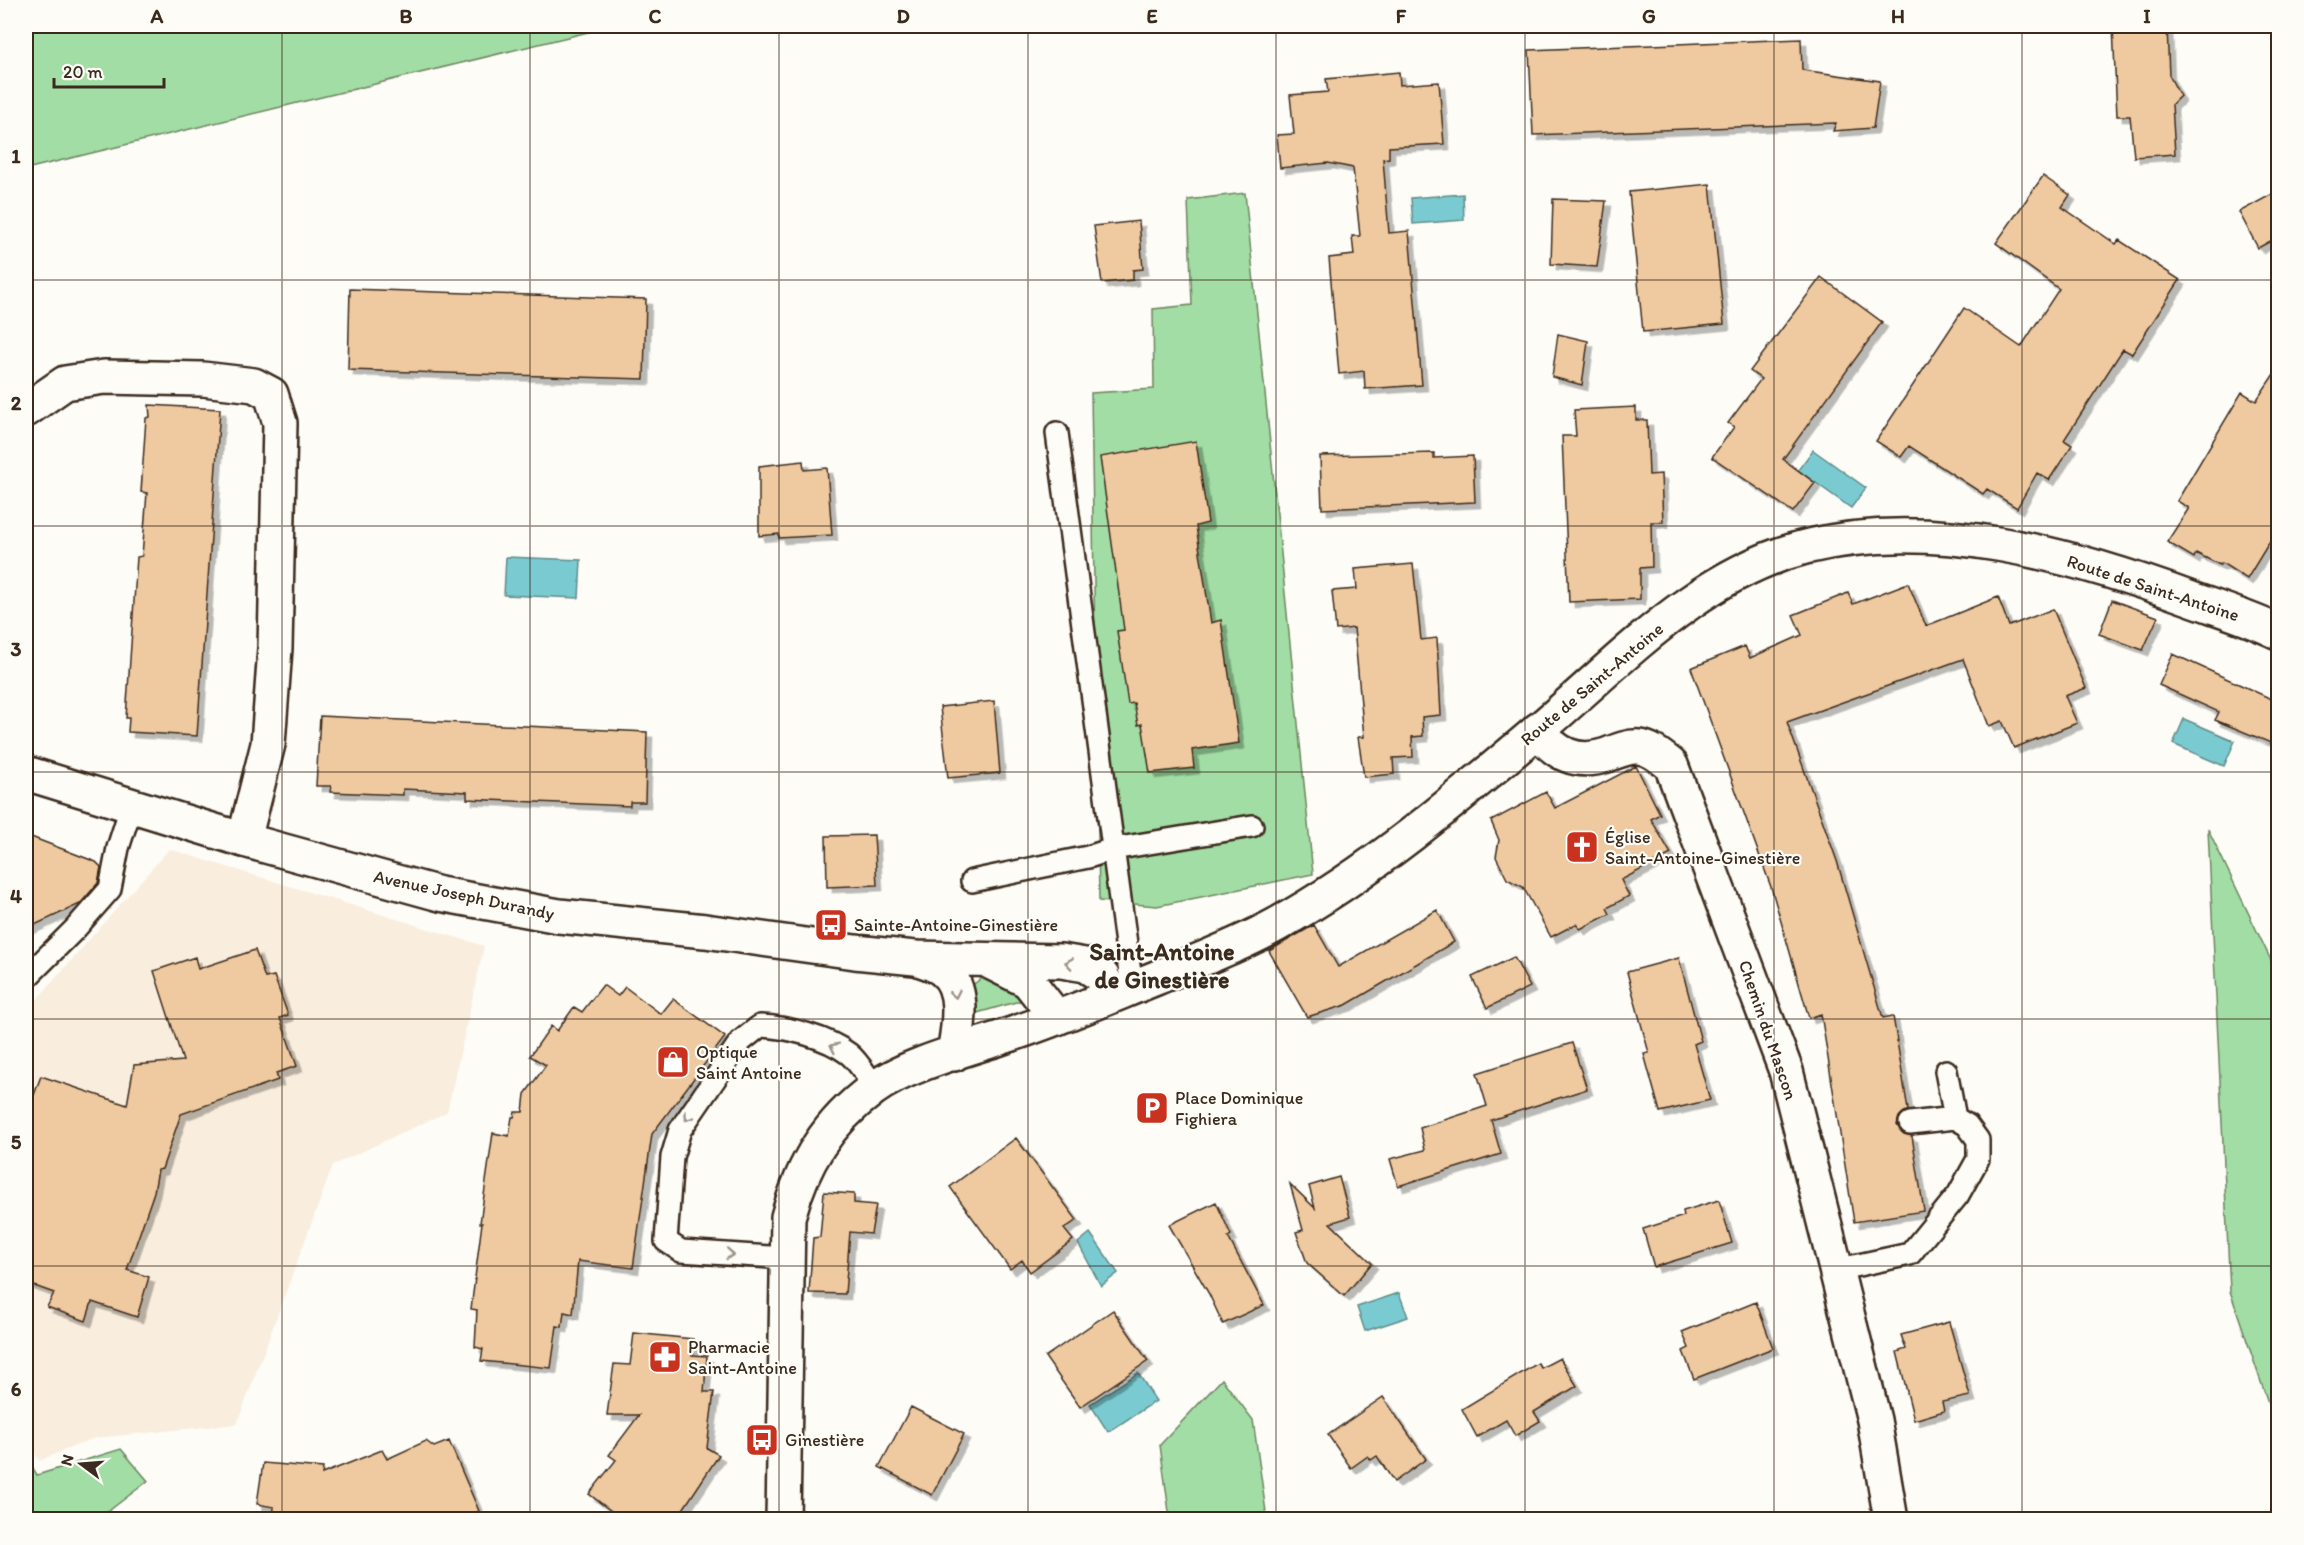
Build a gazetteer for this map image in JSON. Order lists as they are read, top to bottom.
{
  "streets": {
    "street": ["Route de Saint-Antoine", "Avenue Joseph Durandy", "Chemin du Mascon"]
  },
  "crossings": [
    ["Route de Saint-Antoine", "Chemin du Mascon"]
  ],
  "districts": ["Saint-Antoine de Ginestière"],
  "places": {
    "church": ["Église Saint-Antoine-Ginestière"],
    "bus stop": ["Sainte-Antoine-Ginestière", "Ginestière"],
    "shop": ["Optique Saint Antoine"],
    "parking": ["Place Dominique Fighiera"],
    "pharmacy": ["Pharmacie Saint-Antoine"]
  },
  "scale_bar": "20 m",
  "north": "left",
  "grid": {
    "columns": [
      "A",
      "B",
      "C",
      "D",
      "E",
      "F",
      "G",
      "H",
      "I"
    ],
    "rows": [
      "1",
      "2",
      "3",
      "4",
      "5",
      "6"
    ]
  }
}
